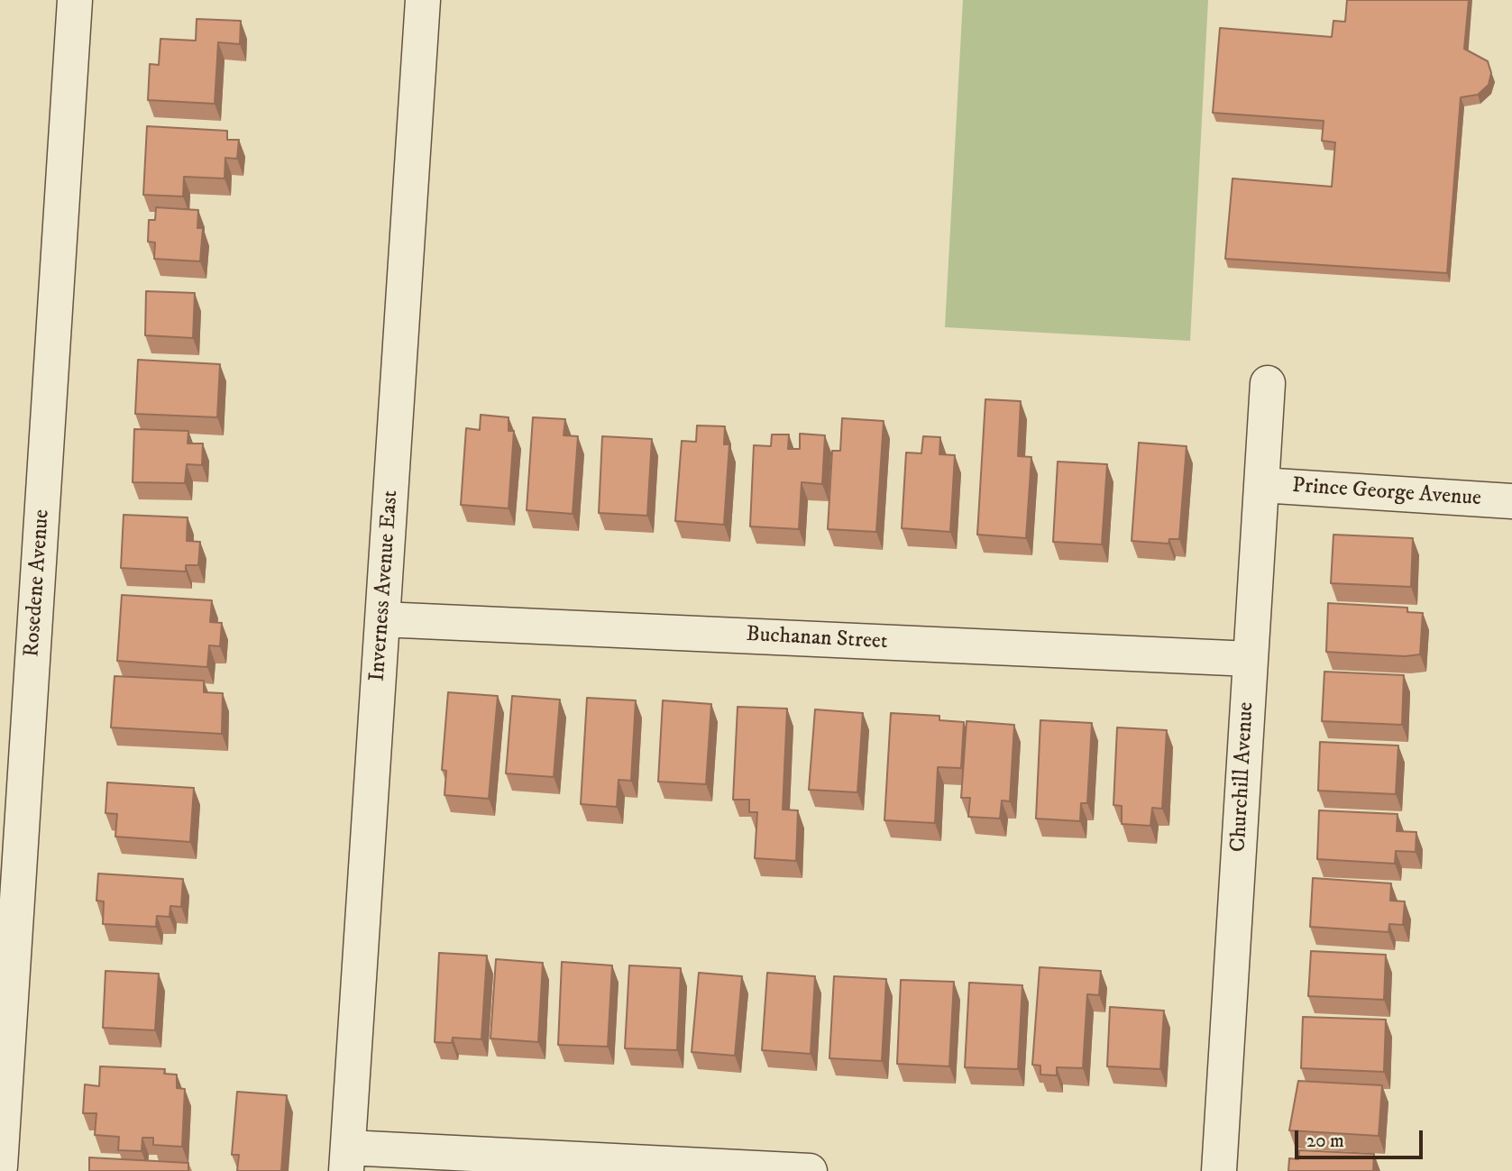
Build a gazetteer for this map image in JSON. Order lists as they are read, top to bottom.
{
  "streets": {
    "street": [
      "Prince George Avenue",
      "Rosedene Avenue",
      "Inverness Avenue East",
      "Buchanan Street",
      "Churchill Avenue"
    ]
  },
  "crossings": [
    ["Prince George Avenue", "Churchill Avenue"],
    ["Inverness Avenue East", "Buchanan Street"],
    ["Buchanan Street", "Churchill Avenue"]
  ],
  "scale_bar": "20 m"
}
